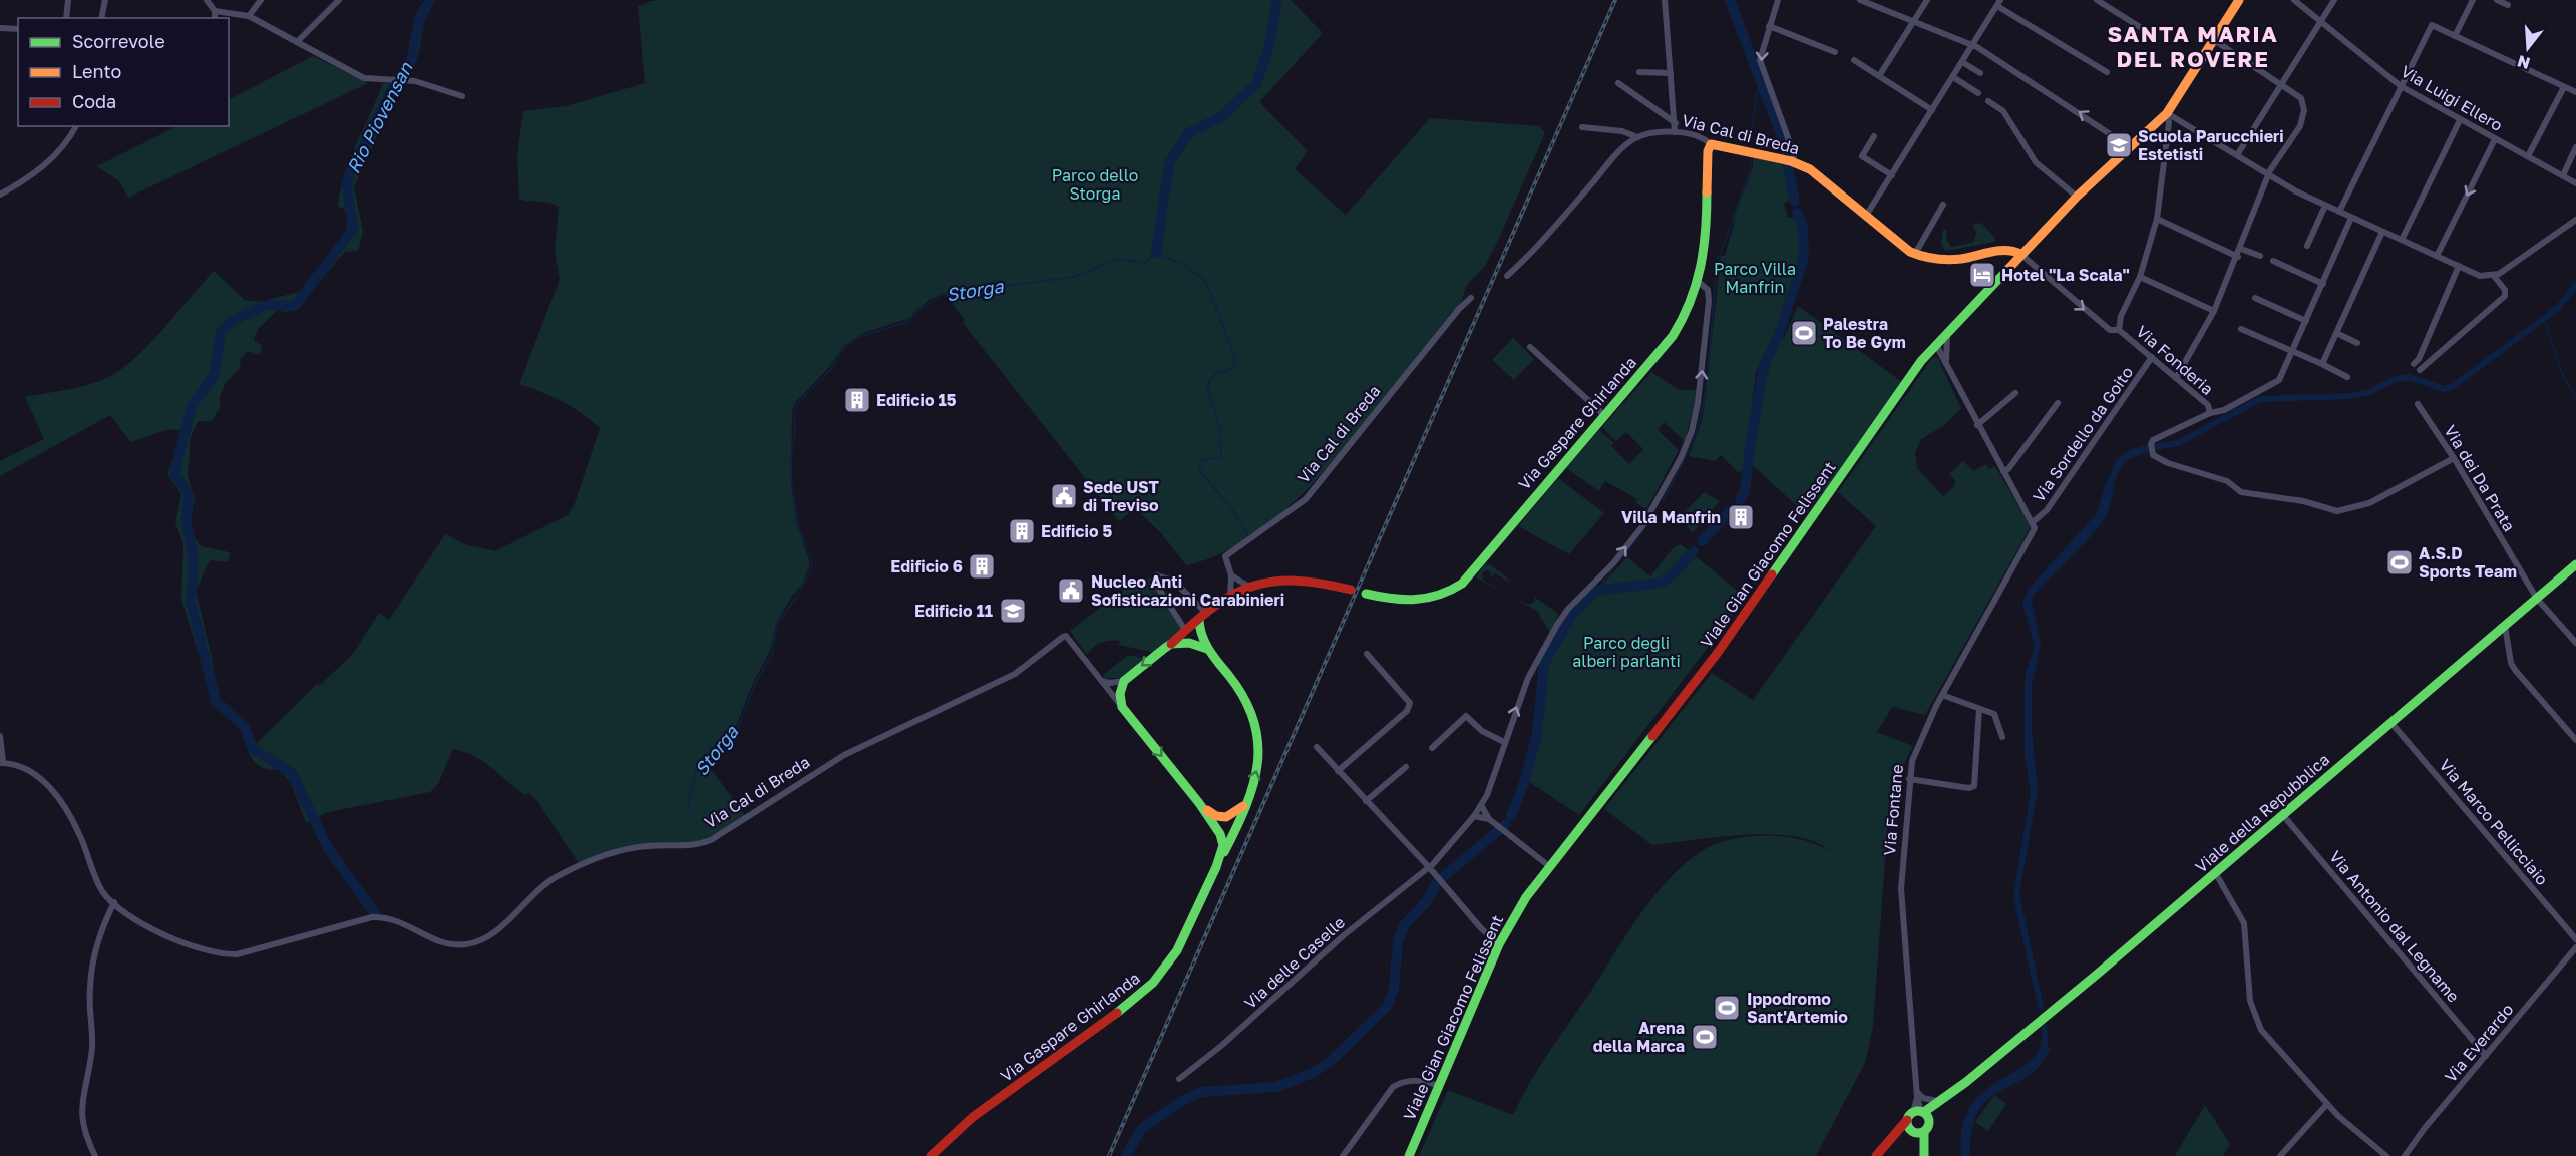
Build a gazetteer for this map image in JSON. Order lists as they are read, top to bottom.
{
  "streets": {
    "main road": [
      "Via Cal di Breda",
      "Via Gaspare Ghirlanda",
      "Viale Gian Giacomo Felissent",
      "Viale della Repubblica"
    ],
    "street": [
      "Via Luigi Ellero",
      "Via Fonderia",
      "Via Sordello da Goito",
      "Via dei Da Prata",
      "Via Fontane",
      "Via Marco Pellicciaio",
      "Via Antonio dal Legname",
      "Via delle Caselle",
      "Via Everardo"
    ]
  },
  "crossings": [
    ["Via Cal di Breda", "Via Gaspare Ghirlanda"],
    ["Via Cal di Breda", "Viale Gian Giacomo Felissent"],
    ["Via Fonderia", "Via Sordello da Goito"],
    ["Via Fonderia", "Via dei Da Prata"],
    ["Via Fonderia", "Viale Gian Giacomo Felissent"],
    ["Via Gaspare Ghirlanda", "Via delle Caselle"],
    ["Via Sordello da Goito", "Via Fontane"],
    ["Via dei Da Prata", "Viale della Repubblica"],
    ["Via Fontane", "Viale della Repubblica"],
    ["Viale della Repubblica", "Via Marco Pellicciaio"],
    ["Viale della Repubblica", "Via Antonio dal Legname"],
    ["Via Antonio dal Legname", "Via Everardo"]
  ],
  "one_way": ["Via delle Caselle"],
  "districts": ["SANTA MARIA DEL ROVERE"],
  "water": ["Rio Piovensan", "Storga"],
  "parks": ["Parco dello Storga", "Parco Villa Manfrin", "Parco degli alberi parlanti"],
  "places": {
    "school or university": ["Scuola Parucchieri Estetisti", "Edificio 11"],
    "hotel": ["Hotel \"La Scala\""],
    "sports": [
      "Palestra To Be Gym",
      "A.S.D Sports Team",
      "Ippodromo Sant'Artemio",
      "Arena della Marca"
    ],
    "building": [
      "Edificio 15",
      "Villa Manfrin",
      "Edificio 5",
      "Edificio 6"
    ],
    "public building": ["Sede UST di Treviso", "Nucleo Anti Sofisticazioni Carabinieri"]
  },
  "legend": ["Scorrevole", "Lento", "Coda"],
  "north": "bottom"
}
